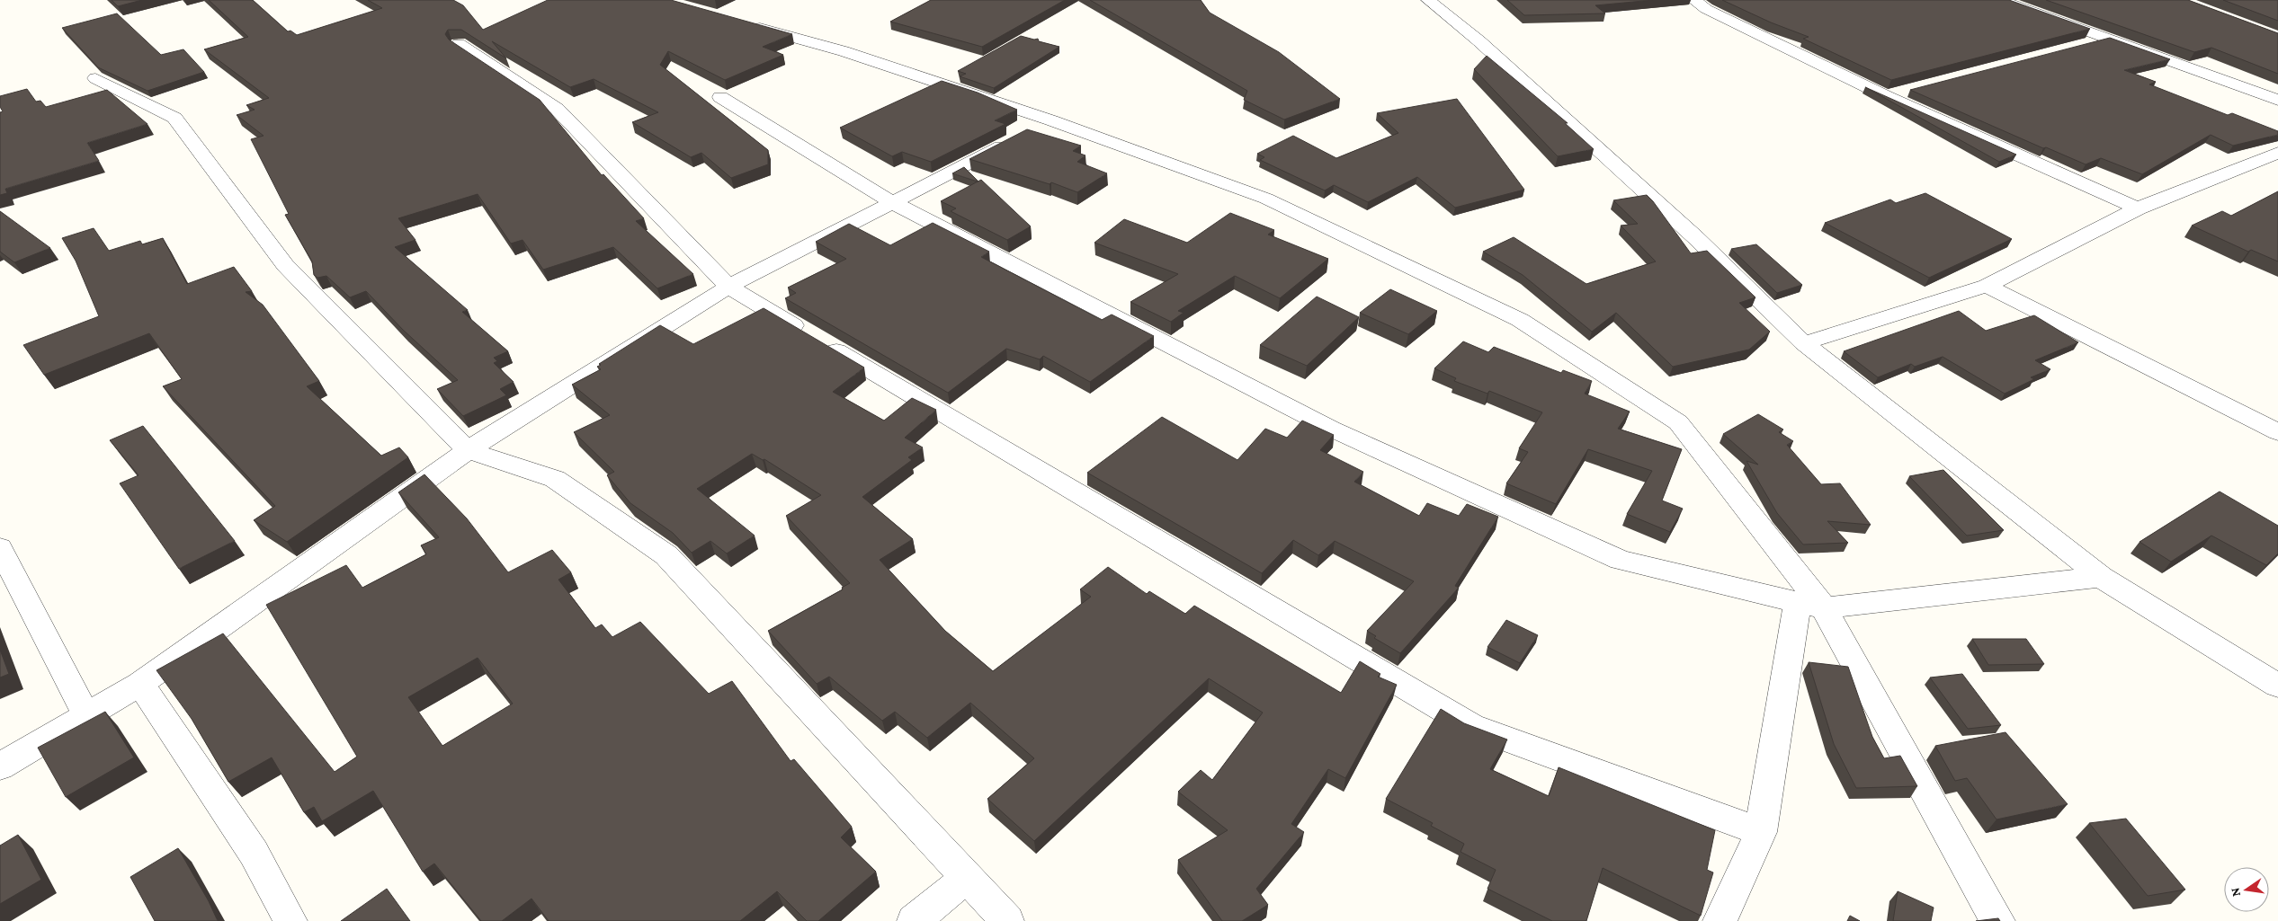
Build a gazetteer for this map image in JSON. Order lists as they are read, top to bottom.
{
  "north": "left"
}
